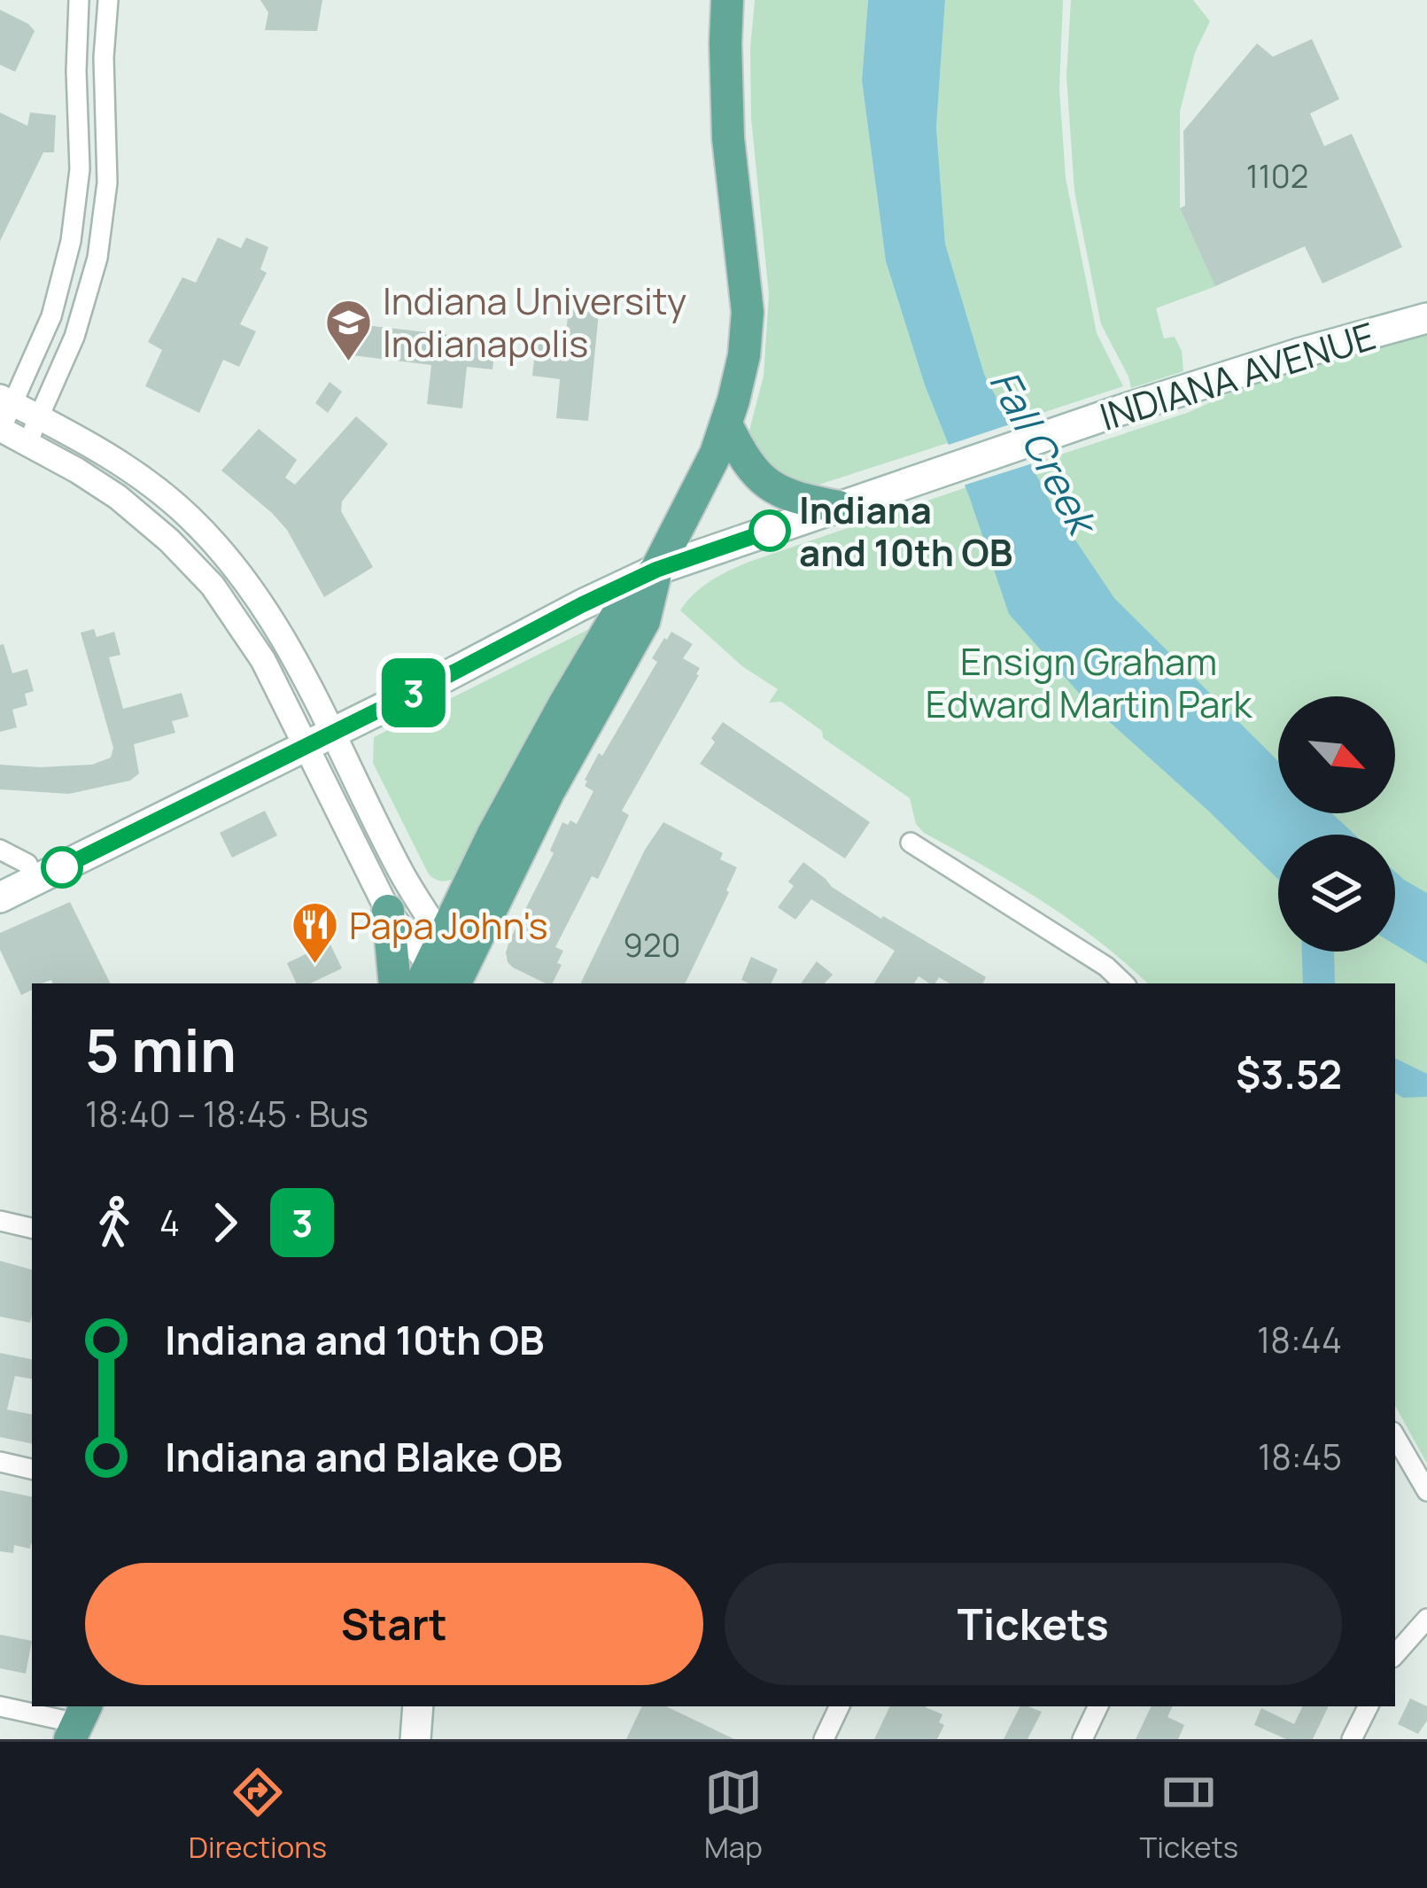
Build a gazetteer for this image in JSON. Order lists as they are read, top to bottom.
{
  "streets": {
    "main road": ["INDIANA AVENUE"]
  },
  "water": ["Fall Creek"],
  "parks": ["Ensign Graham Edward Martin Park"],
  "places": {
    "school or university": ["Indiana University Indianapolis"],
    "other": ["Indiana and 10th OB"],
    "restaurant": ["Papa John's"]
  },
  "lines": ["bus line 3"],
  "house_numbers": ["1102", "920"],
  "north": "bottom right",
  "page": {
    "on_map": "3",
    "heading": ["5 min", "18:40 – 18:45 · Bus", "$3.52"],
    "legs": ["4", "3"],
    "list": [
      {
        "name": "Indiana and 10th OB",
        "value": "18:44"
      },
      {
        "name": "Indiana and Blake OB",
        "value": "18:45"
      }
    ],
    "buttons": ["Start", "Tickets"],
    "tabs": ["Directions", "Map", "Tickets"]
  }
}
